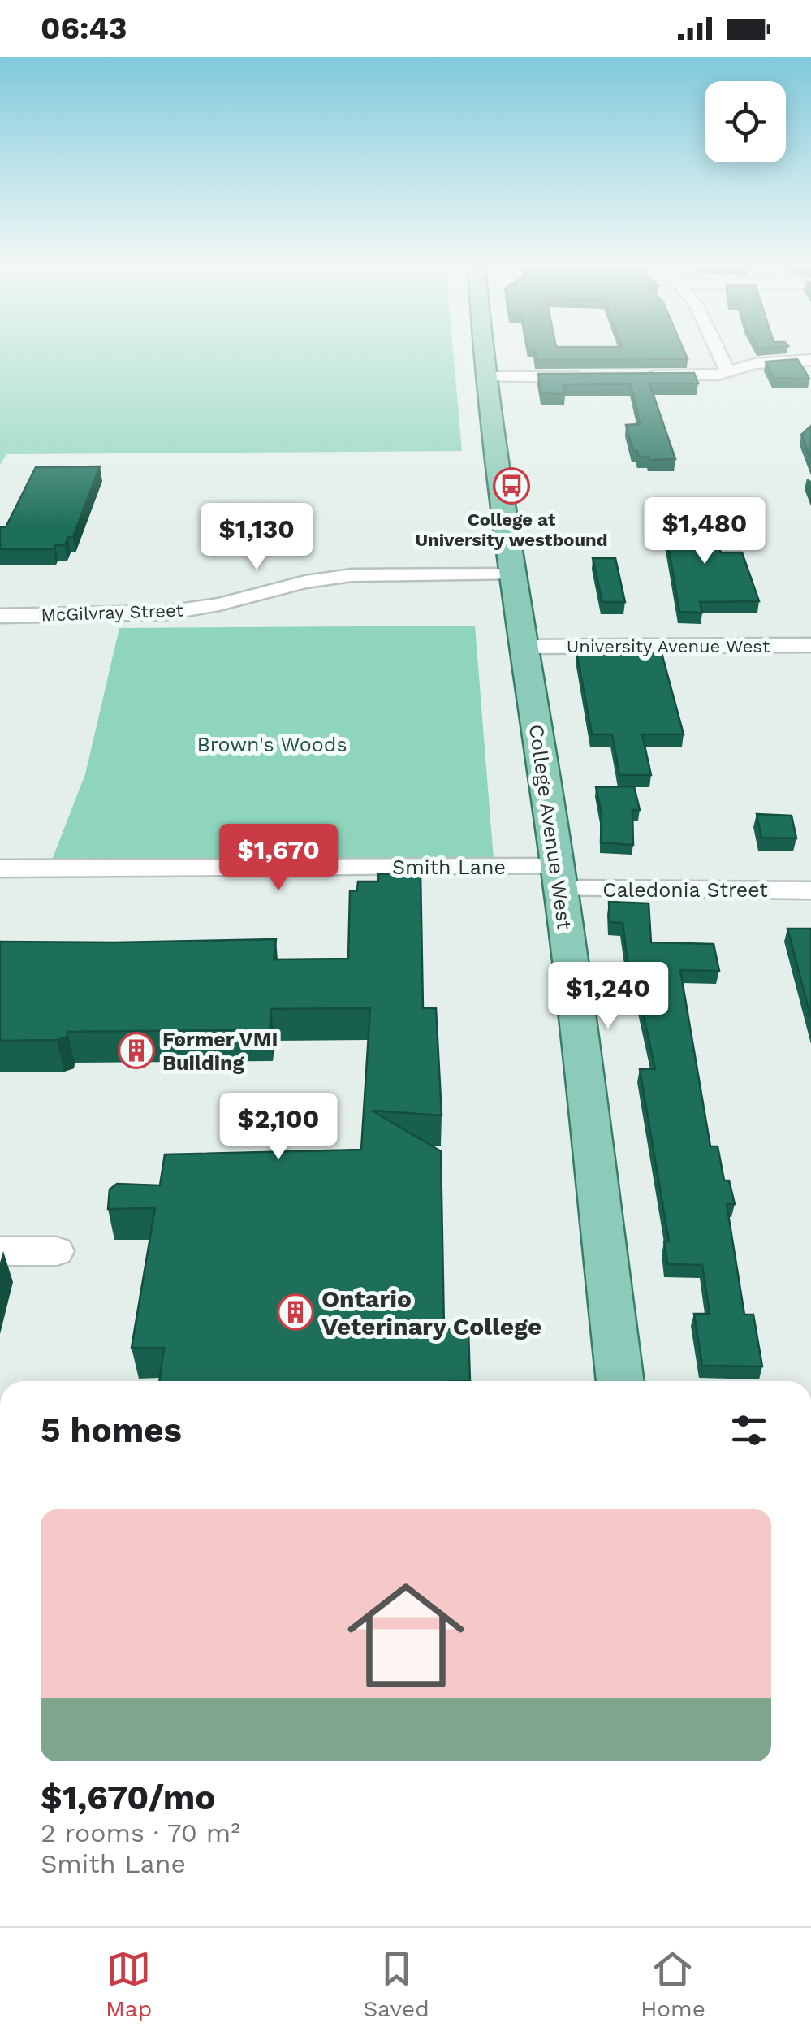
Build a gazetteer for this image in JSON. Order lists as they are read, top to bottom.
{
  "streets": {
    "main road": ["College Avenue West"],
    "street": [
      "McGilvray Street",
      "University Avenue West",
      "Smith Lane",
      "Caledonia Street"
    ]
  },
  "crossings": [
    ["McGilvray Street", "College Avenue West"],
    ["University Avenue West", "College Avenue West"],
    ["College Avenue West", "Smith Lane"],
    ["College Avenue West", "Caledonia Street"],
    ["Smith Lane", "Caledonia Street"]
  ],
  "parks": ["Brown's Woods"],
  "places": {
    "bus stop": ["College at University westbound"],
    "building": ["Former VMI Building", "Ontario Veterinary College"]
  },
  "page": {
    "status": "06:43",
    "price": [
      "$1,480",
      "$1,130",
      "$1,670",
      "$1,240",
      "$2,100"
    ],
    "heading": "5 homes",
    "list": [
      {
        "name": "$1,670/mo",
        "note": "2 rooms · 70 m² · Smith Lane"
      }
    ],
    "tabs": ["Map", "Saved", "Home"]
  }
}
